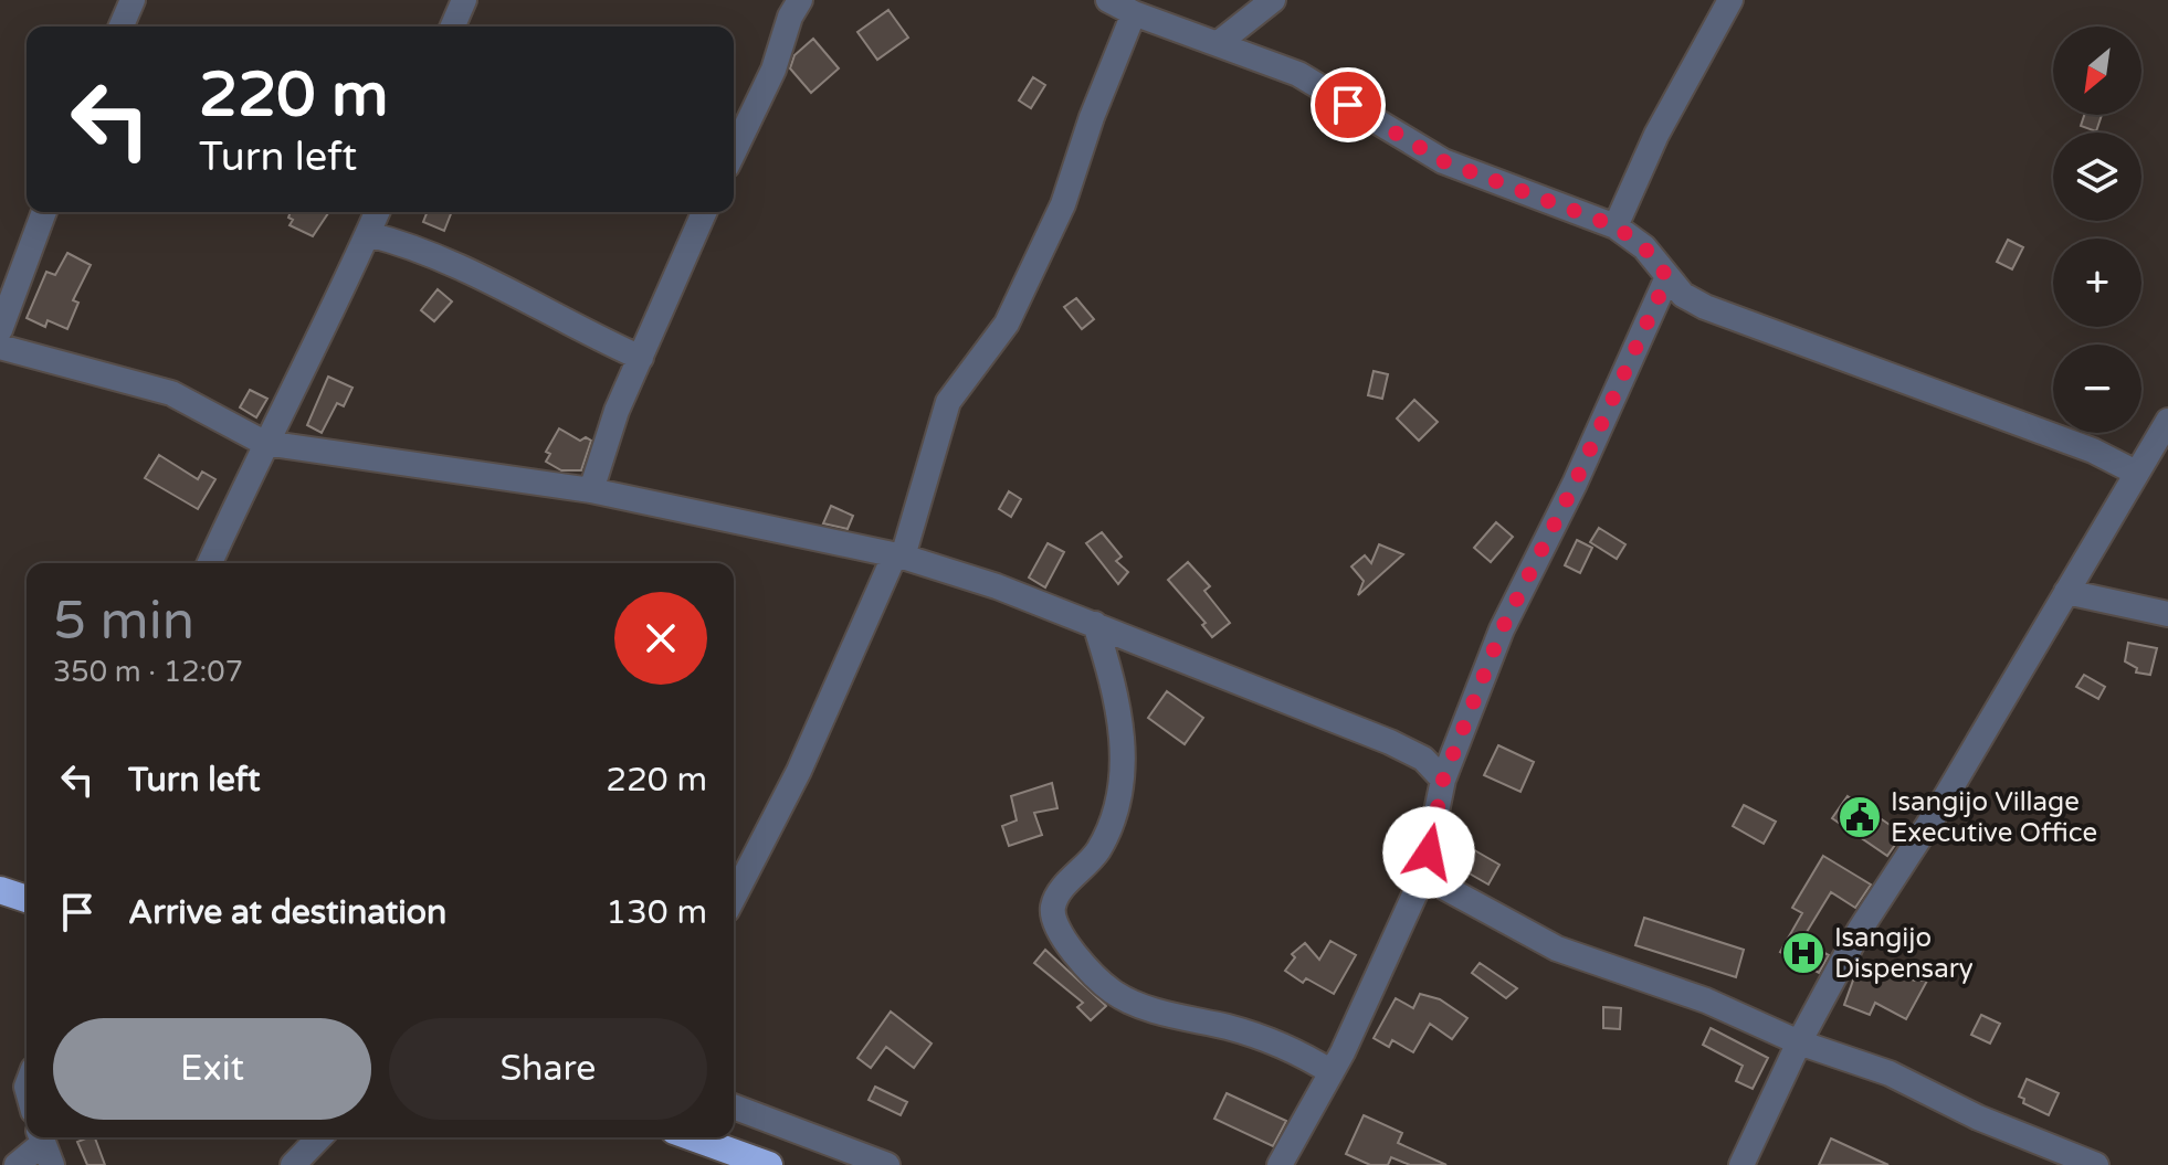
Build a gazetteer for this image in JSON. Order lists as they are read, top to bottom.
{
  "places": {
    "public building": ["Isangijo Village Executive Office"],
    "hospital": ["Isangijo Dispensary"]
  },
  "north": "bottom left",
  "page": {
    "map_buttons": ["+", "−"],
    "turn": ["220 m", "Turn left"],
    "heading": ["5 min", "350 m · 12:07"],
    "list": [
      {
        "name": "Turn left",
        "value": "220 m"
      },
      {
        "name": "Arrive at destination",
        "value": "130 m"
      }
    ],
    "buttons": ["Exit", "Share"]
  }
}
